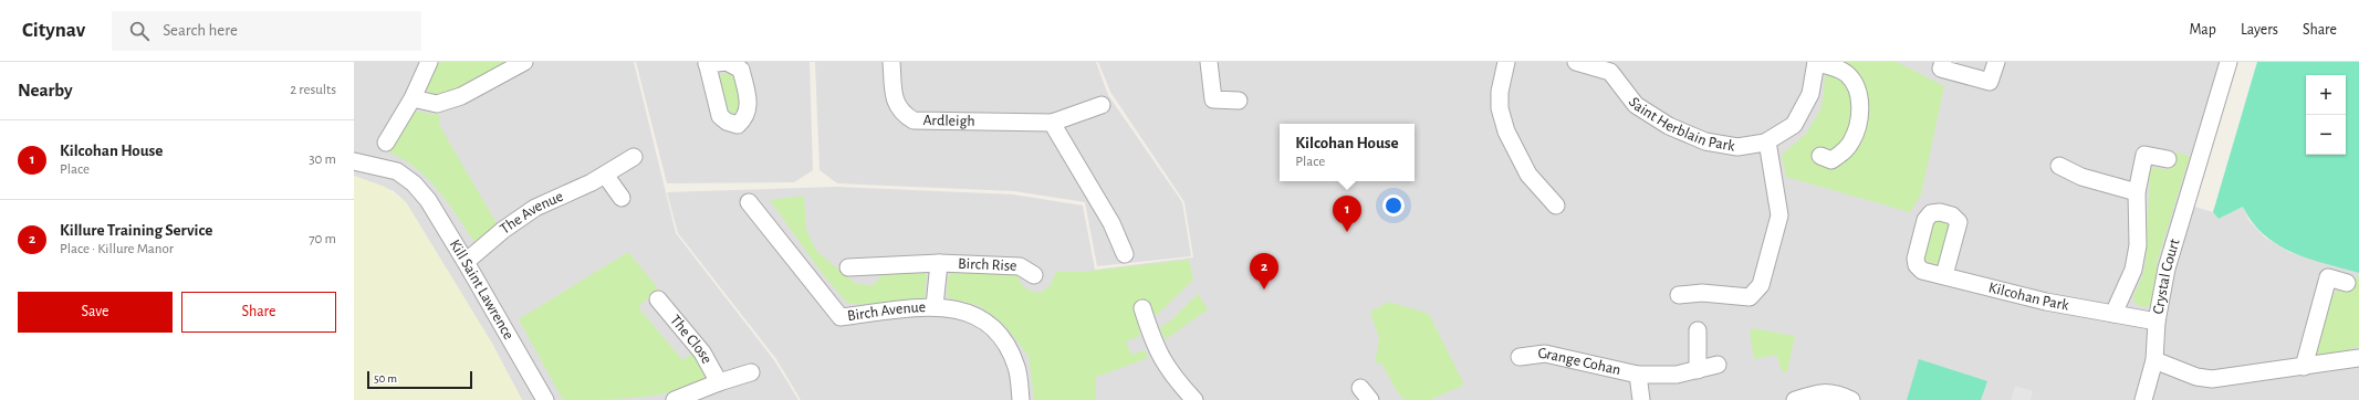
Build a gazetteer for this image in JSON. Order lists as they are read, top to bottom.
{
  "streets": {
    "street": [
      "Saint Herblain Park",
      "Ardleigh",
      "The Avenue",
      "Birch Rise",
      "Crystal Court",
      "Kill Saint Lawrence",
      "Kilcohan Park",
      "Birch Avenue",
      "The Close",
      "Grange Cohan"
    ]
  },
  "crossings": [
    ["The Avenue", "Kill Saint Lawrence"],
    ["Birch Rise", "Birch Avenue"],
    ["Crystal Court", "Kilcohan Park"]
  ],
  "scale_bar": "50 m",
  "page": {
    "header": "Citynav",
    "search": "Search here",
    "nav": ["Map", "Layers", "Share"],
    "heading": ["Nearby", "2 results"],
    "map_buttons": ["+", "−"],
    "list": [
      {
        "mark": "1",
        "name": "Kilcohan House",
        "note": "Place",
        "value": "30 m"
      },
      {
        "mark": "2",
        "name": "Killure Training Service",
        "note": "Place · Killure Manor",
        "value": "70 m"
      }
    ],
    "popup": ["Kilcohan House", "Place"],
    "pins": ["1", "2"],
    "buttons": ["Save", "Share"],
    "scale": "50 m"
  }
}
